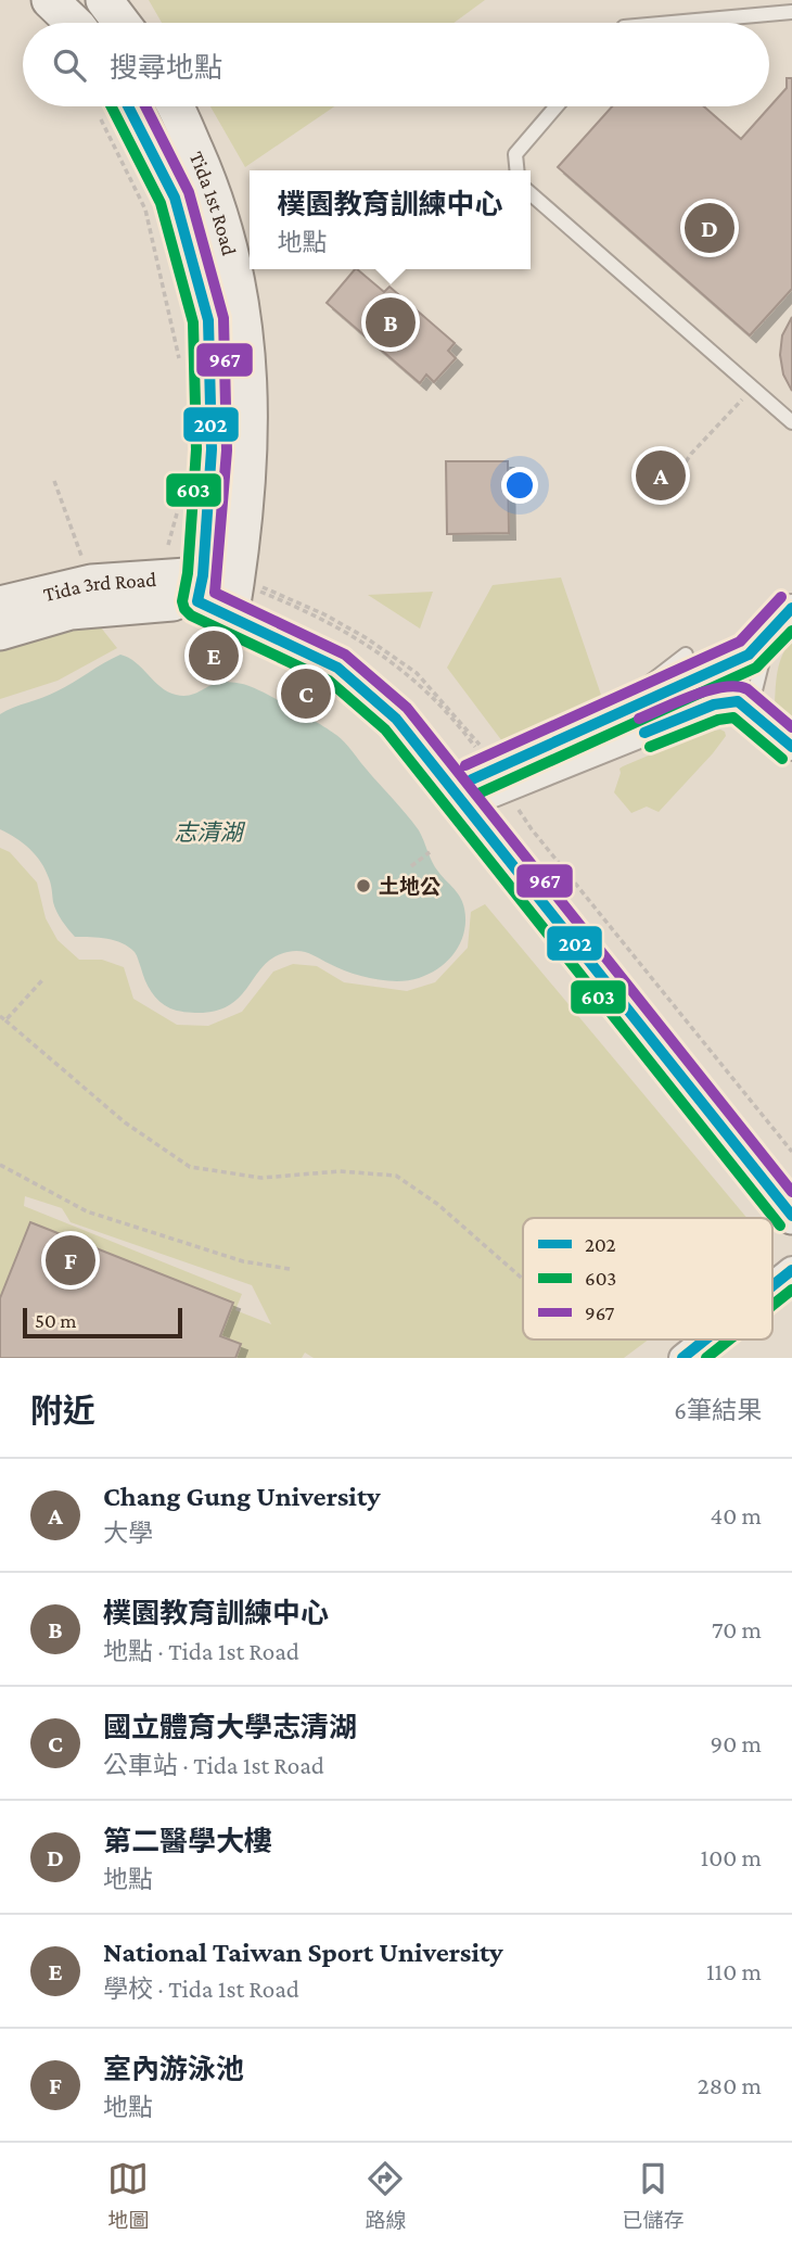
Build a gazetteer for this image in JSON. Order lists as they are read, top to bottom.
{
  "streets": {
    "street": ["Tida 1st Road", "Tida 3rd Road"]
  },
  "crossings": [
    ["Tida 1st Road", "Tida 3rd Road"]
  ],
  "water": ["志清湖"],
  "places": ["土地公"],
  "lines": ["transit line 202", "transit line 603", "transit line 967"],
  "legend": ["202", "603", "967"],
  "scale_bar": "50 m",
  "page": {
    "search": "搜尋地點",
    "popup": ["樸園教育訓練中心", "地點"],
    "pins": [
      "D",
      "B",
      "A",
      "E",
      "C",
      "F"
    ],
    "scale": "50 m",
    "heading": ["附近", "6筆結果"],
    "list": [
      {
        "mark": "A",
        "name": "Chang Gung University",
        "note": "大學",
        "value": "40 m"
      },
      {
        "mark": "B",
        "name": "樸園教育訓練中心",
        "note": "地點 · Tida 1st Road",
        "value": "70 m"
      },
      {
        "mark": "C",
        "name": "國立體育大學志清湖",
        "note": "公車站 · Tida 1st Road",
        "value": "90 m"
      },
      {
        "mark": "D",
        "name": "第二醫學大樓",
        "note": "地點",
        "value": "100 m"
      },
      {
        "mark": "E",
        "name": "National Taiwan Sport University",
        "note": "學校 · Tida 1st Road",
        "value": "110 m"
      },
      {
        "mark": "F",
        "name": "室內游泳池",
        "note": "地點",
        "value": "280 m"
      }
    ],
    "nav": ["地圖", "路線", "已儲存"]
  }
}
